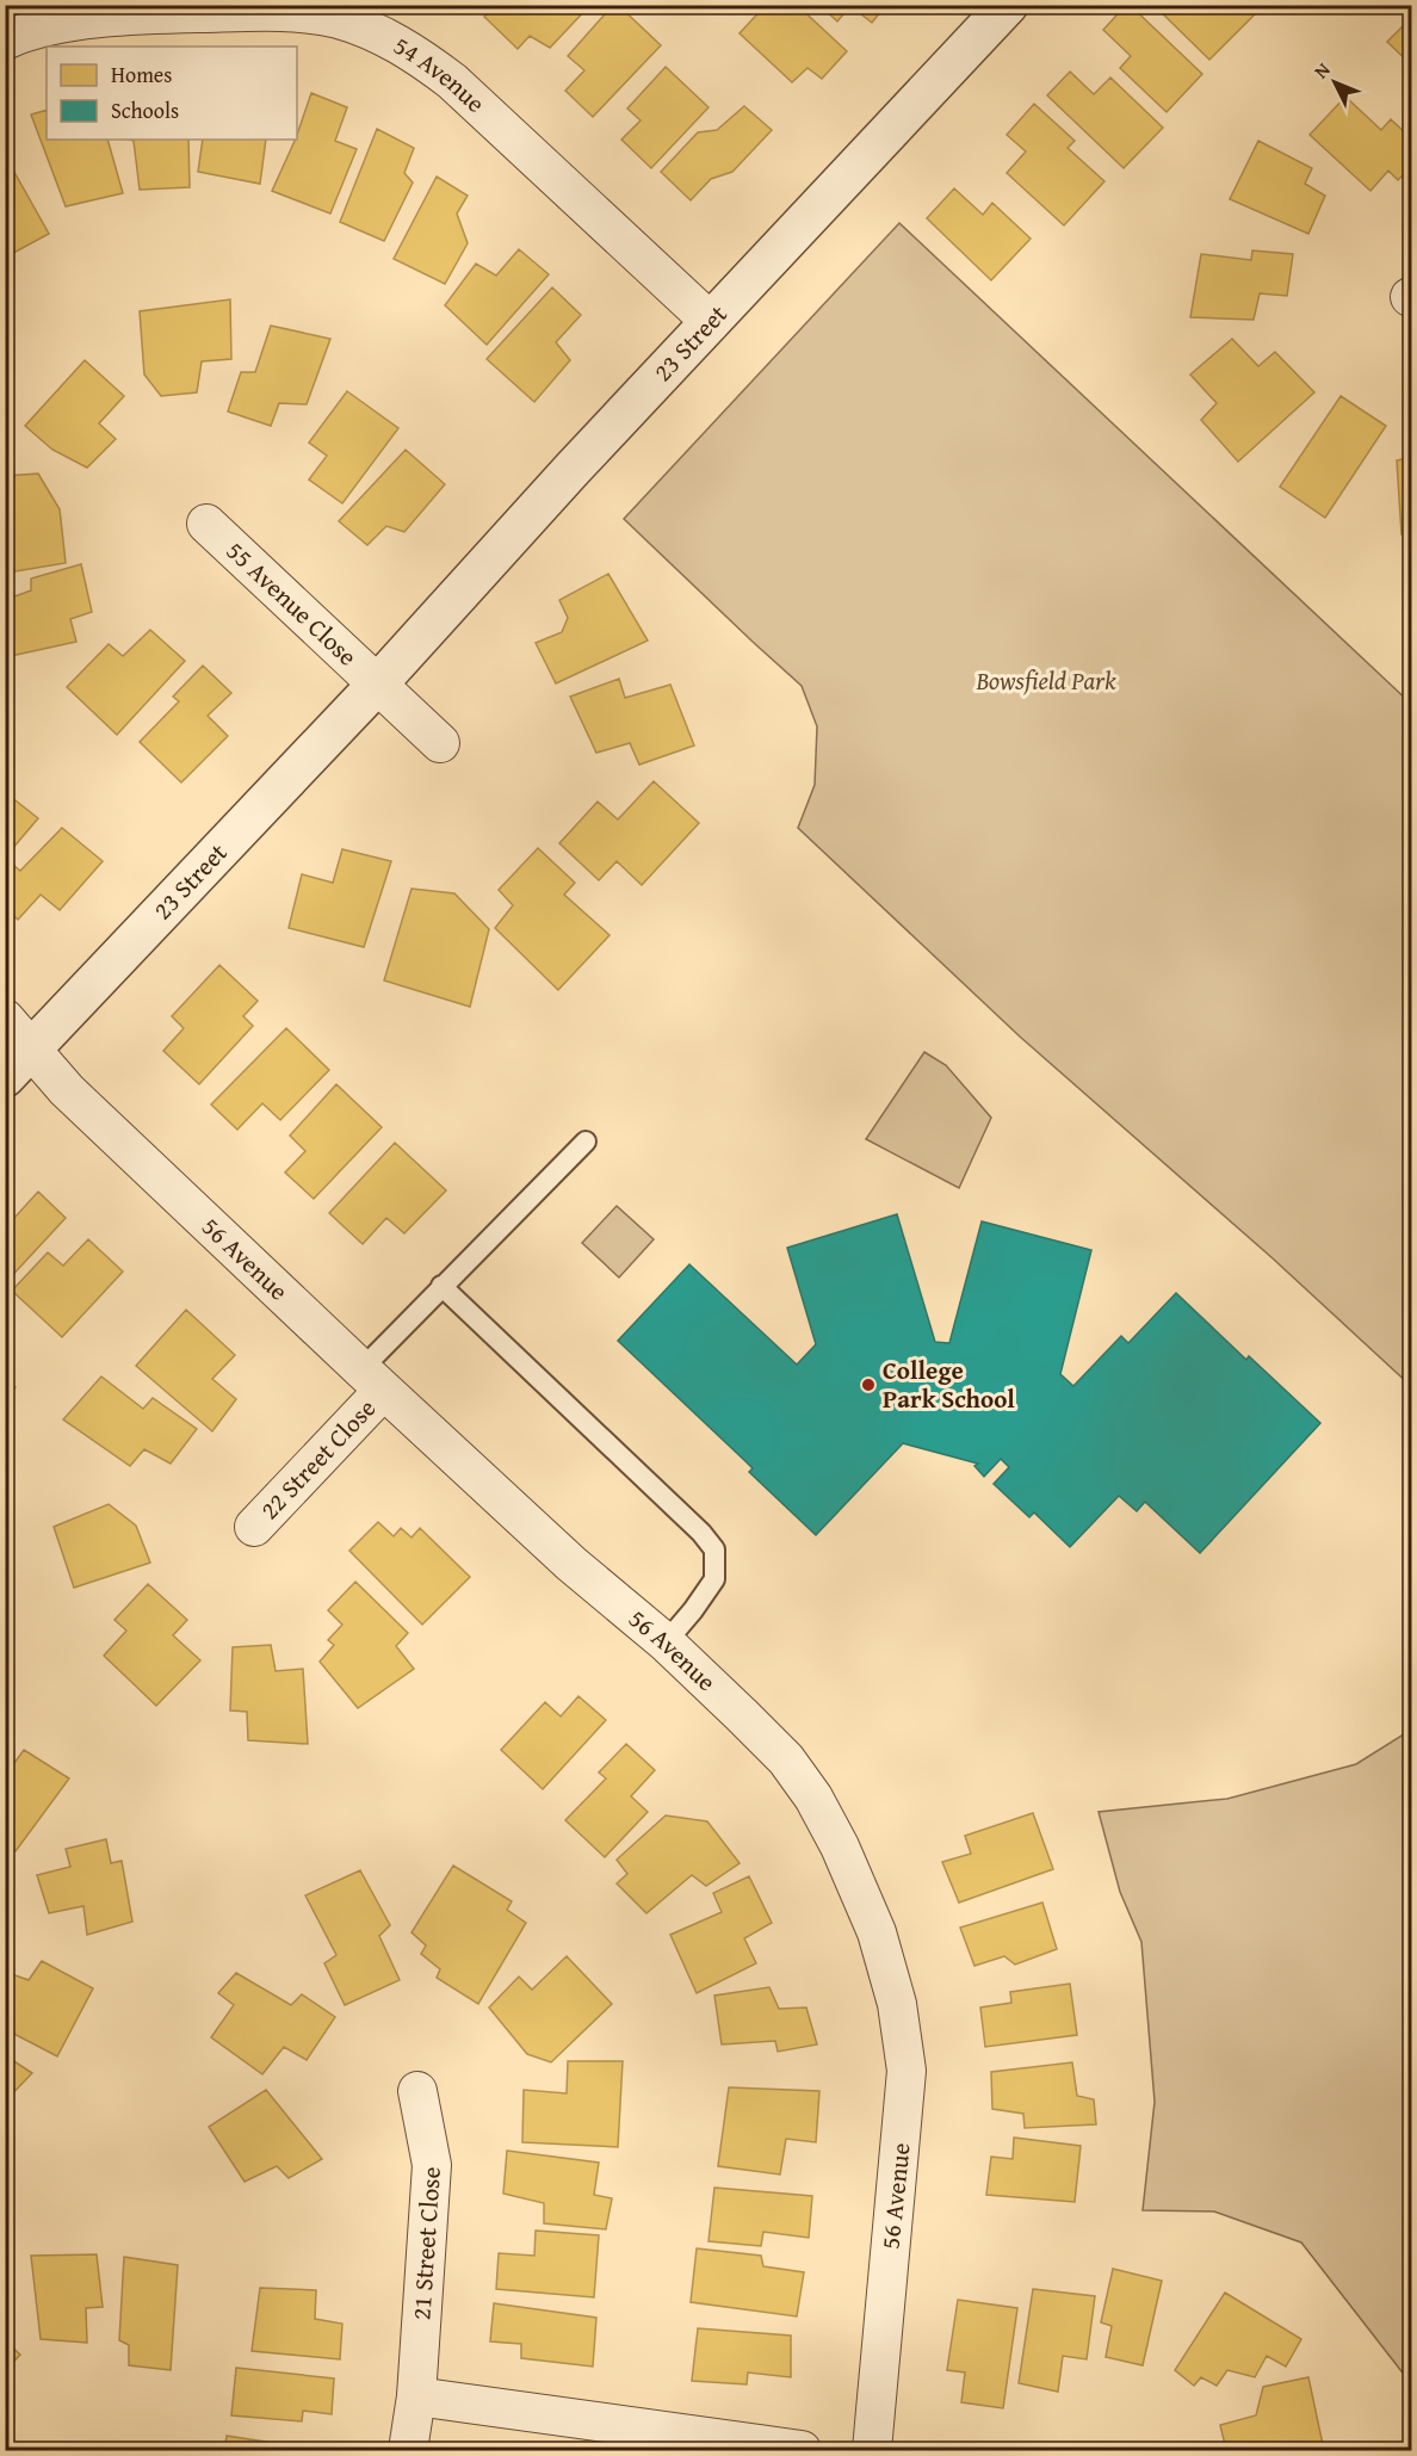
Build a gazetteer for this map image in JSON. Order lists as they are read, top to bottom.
{
  "streets": {
    "street": [
      "54 Avenue",
      "23 Street",
      "55 Avenue Close",
      "56 Avenue",
      "22 Street Close",
      "21 Street Close"
    ]
  },
  "crossings": [
    ["54 Avenue", "23 Street"],
    ["23 Street", "55 Avenue Close"],
    ["23 Street", "56 Avenue"],
    ["56 Avenue", "22 Street Close"]
  ],
  "parks": ["Bowsfield Park"],
  "places": ["College Park School"],
  "legend": ["Homes", "Schools"],
  "north": "top left"
}
